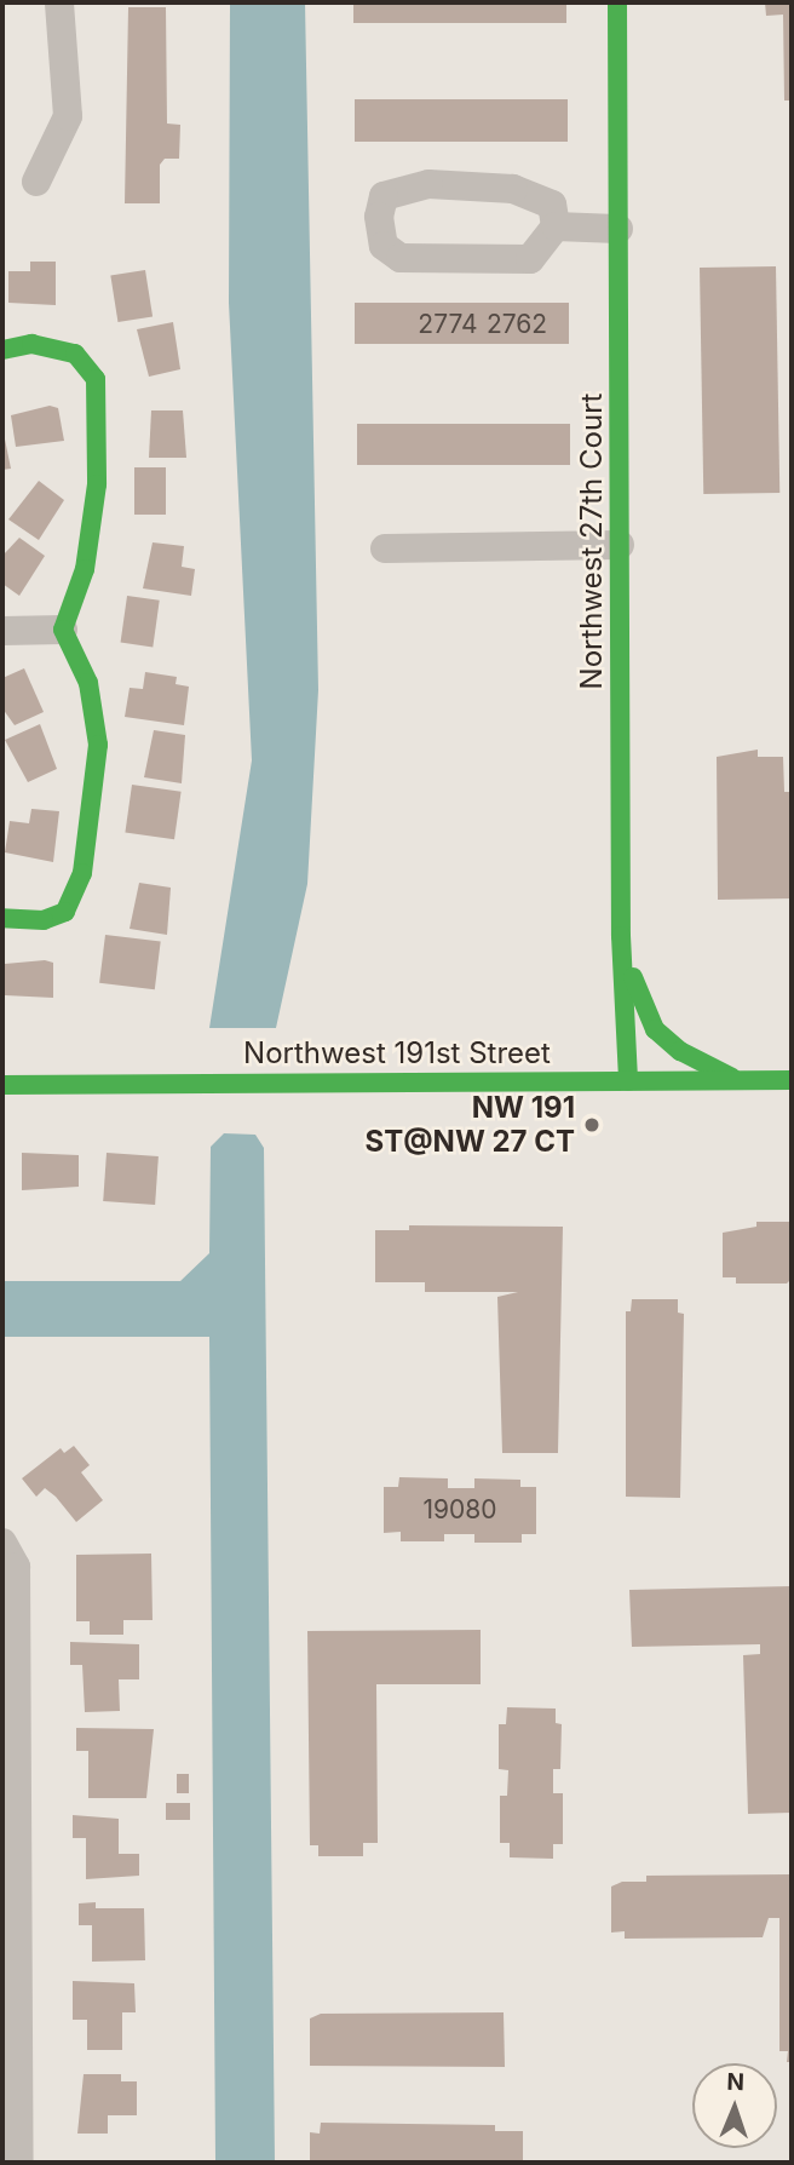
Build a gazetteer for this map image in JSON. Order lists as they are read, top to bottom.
{
  "streets": {
    "street": ["Northwest 27th Court", "Northwest 191st Street"]
  },
  "crossings": [
    ["Northwest 27th Court", "Northwest 191st Street"]
  ],
  "places": ["NW 191 ST@NW 27 CT"],
  "house_numbers": ["2774", "2762", "19080"],
  "north": "top"
}
